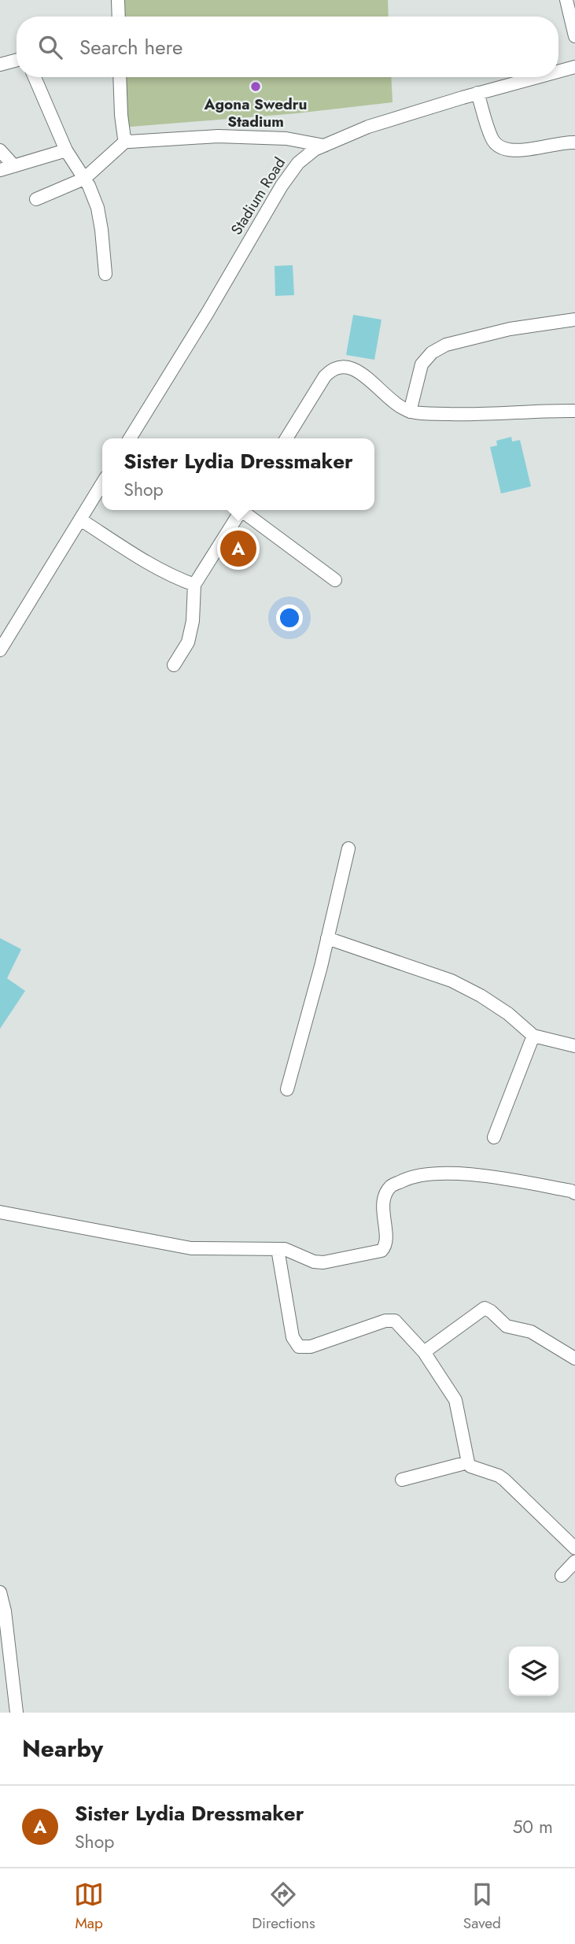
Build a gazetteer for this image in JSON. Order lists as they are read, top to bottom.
{
  "streets": {
    "street": ["Stadium Road"]
  },
  "places": ["Agona Swedru Stadium"],
  "page": {
    "search": "Search here",
    "popup": ["Sister Lydia Dressmaker", "Shop"],
    "pins": "A",
    "heading": "Nearby",
    "list": [
      {
        "mark": "A",
        "name": "Sister Lydia Dressmaker",
        "note": "Shop",
        "value": "50 m"
      }
    ],
    "nav": ["Map", "Directions", "Saved"]
  }
}
